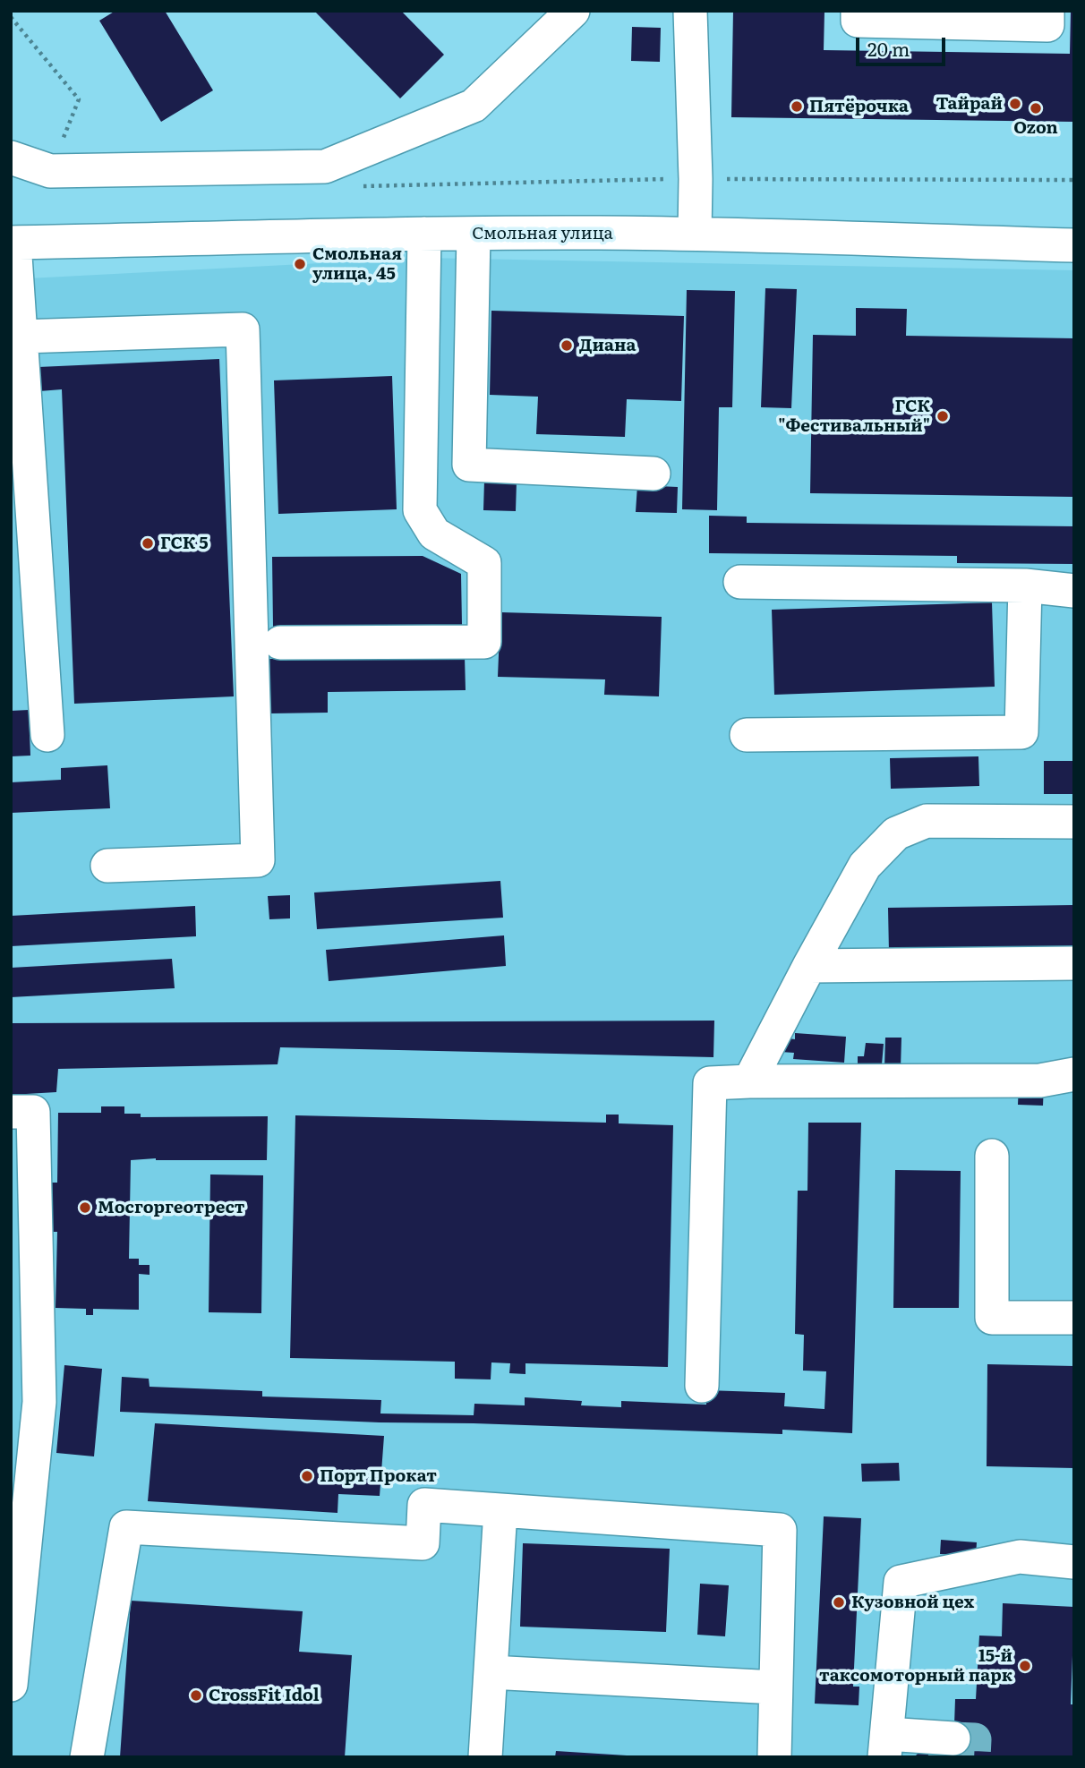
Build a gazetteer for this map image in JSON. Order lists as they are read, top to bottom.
{
  "streets": {
    "street": ["Смольная улица"]
  },
  "places": [
    "Тайрай",
    "Пятёрочка",
    "Ozon",
    "Смольная улица, 45",
    "Диана",
    "ГСК \"Фестивальный\"",
    "ГСК 5",
    "Мосгоргеотрест",
    "Порт Прокат",
    "Кузовной цех",
    "15-й таксомоторный парк",
    "CrossFit Idol"
  ],
  "scale_bar": "20 m"
}
